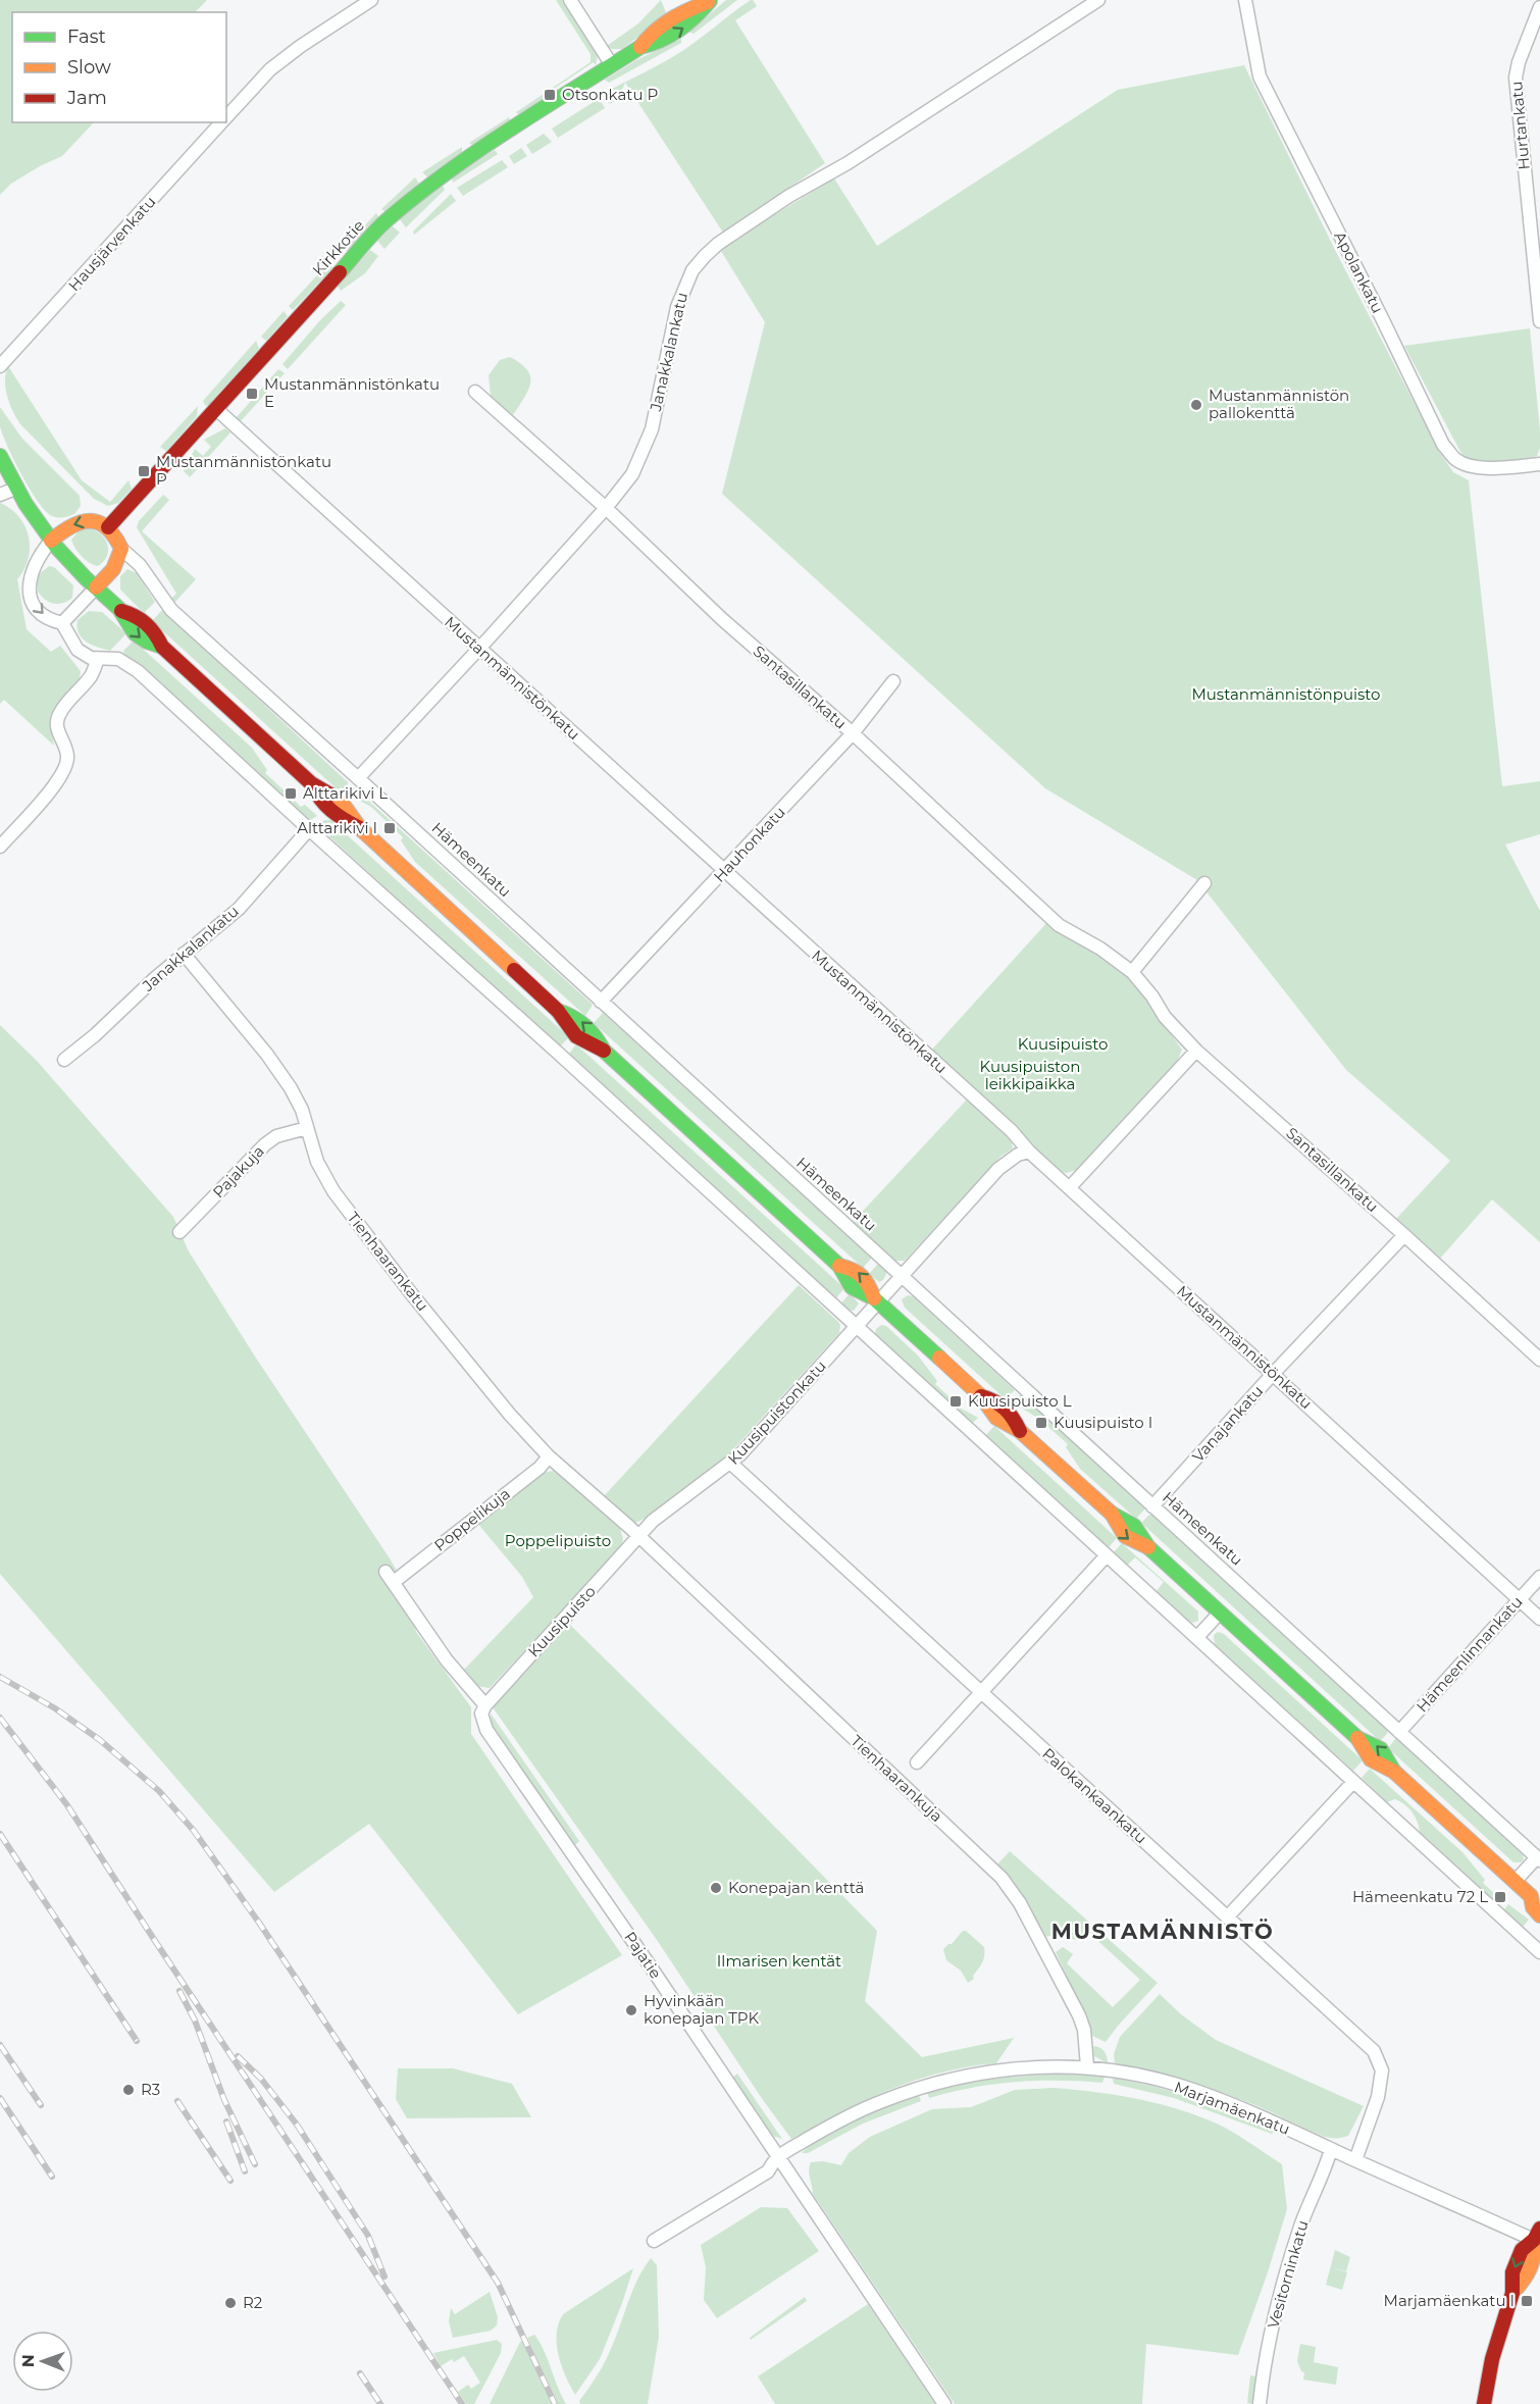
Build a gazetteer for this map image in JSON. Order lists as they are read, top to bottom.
{
  "streets": {
    "main road": ["Kirkkotie", "Hämeenkatu"],
    "street": [
      "Hurtankatu",
      "Hausjärvenkatu",
      "Apolankatu",
      "Janakkalankatu",
      "Mustanmännistönkatu",
      "Santasillankatu",
      "Hauhonkatu",
      "Pajakuja",
      "Tienhaarankatu",
      "Kuusipuistonkatu",
      "Vanajankatu",
      "Poppelikuja",
      "Kuusipuisto",
      "Hämeenlinnankatu",
      "Tienhaarankuja",
      "Palokankaankatu",
      "Pajatie",
      "Marjamäenkatu",
      "Vesitorninkatu"
    ]
  },
  "crossings": [
    ["Kirkkotie", "Mustanmännistönkatu"],
    ["Kirkkotie", "Hämeenkatu"],
    ["Janakkalankatu", "Mustanmännistönkatu"],
    ["Janakkalankatu", "Santasillankatu"],
    ["Janakkalankatu", "Hämeenkatu"],
    ["Janakkalankatu", "Tienhaarankatu"],
    ["Mustanmännistönkatu", "Hauhonkatu"],
    ["Mustanmännistönkatu", "Vanajankatu"],
    ["Mustanmännistönkatu", "Hämeenlinnankatu"],
    ["Santasillankatu", "Hauhonkatu"],
    ["Santasillankatu", "Vanajankatu"],
    ["Hauhonkatu", "Hämeenkatu"],
    ["Hämeenkatu", "Vanajankatu"],
    ["Hämeenkatu", "Hämeenlinnankatu"],
    ["Pajakuja", "Tienhaarankatu"],
    ["Tienhaarankatu", "Kuusipuistonkatu"],
    ["Tienhaarankatu", "Poppelikuja"],
    ["Tienhaarankatu", "Kuusipuisto"],
    ["Tienhaarankatu", "Tienhaarankuja"],
    ["Kuusipuistonkatu", "Kuusipuisto"],
    ["Kuusipuistonkatu", "Tienhaarankuja"],
    ["Kuusipuistonkatu", "Palokankaankatu"],
    ["Poppelikuja", "Kuusipuisto"],
    ["Poppelikuja", "Pajatie"],
    ["Kuusipuisto", "Tienhaarankuja"],
    ["Kuusipuisto", "Pajatie"],
    ["Tienhaarankuja", "Marjamäenkatu"],
    ["Palokankaankatu", "Marjamäenkatu"],
    ["Pajatie", "Marjamäenkatu"],
    ["Marjamäenkatu", "Vesitorninkatu"]
  ],
  "districts": ["MUSTAMÄNNISTÖ"],
  "parks": [
    "Mustanmännistönpuisto",
    "Kuusipuisto",
    "Kuusipuiston leikkipaikka",
    "Poppelipuisto",
    "Ilmarisen kentät"
  ],
  "places": {
    "transit": [
      "Otsonkatu P",
      "Mustanmännistönkatu E",
      "Mustanmännistönkatu P",
      "Alttarikivi L",
      "Alttarikivi I",
      "Kuusipuisto L",
      "Kuusipuisto I",
      "Hämeenkatu 72 L",
      "Marjamäenkatu I"
    ],
    "other": [
      "Mustanmännistön pallokenttä",
      "Konepajan kenttä",
      "Hyvinkään konepajan TPK",
      "R3",
      "R2"
    ]
  },
  "legend": ["Fast", "Slow", "Jam"],
  "north": "left"
}
